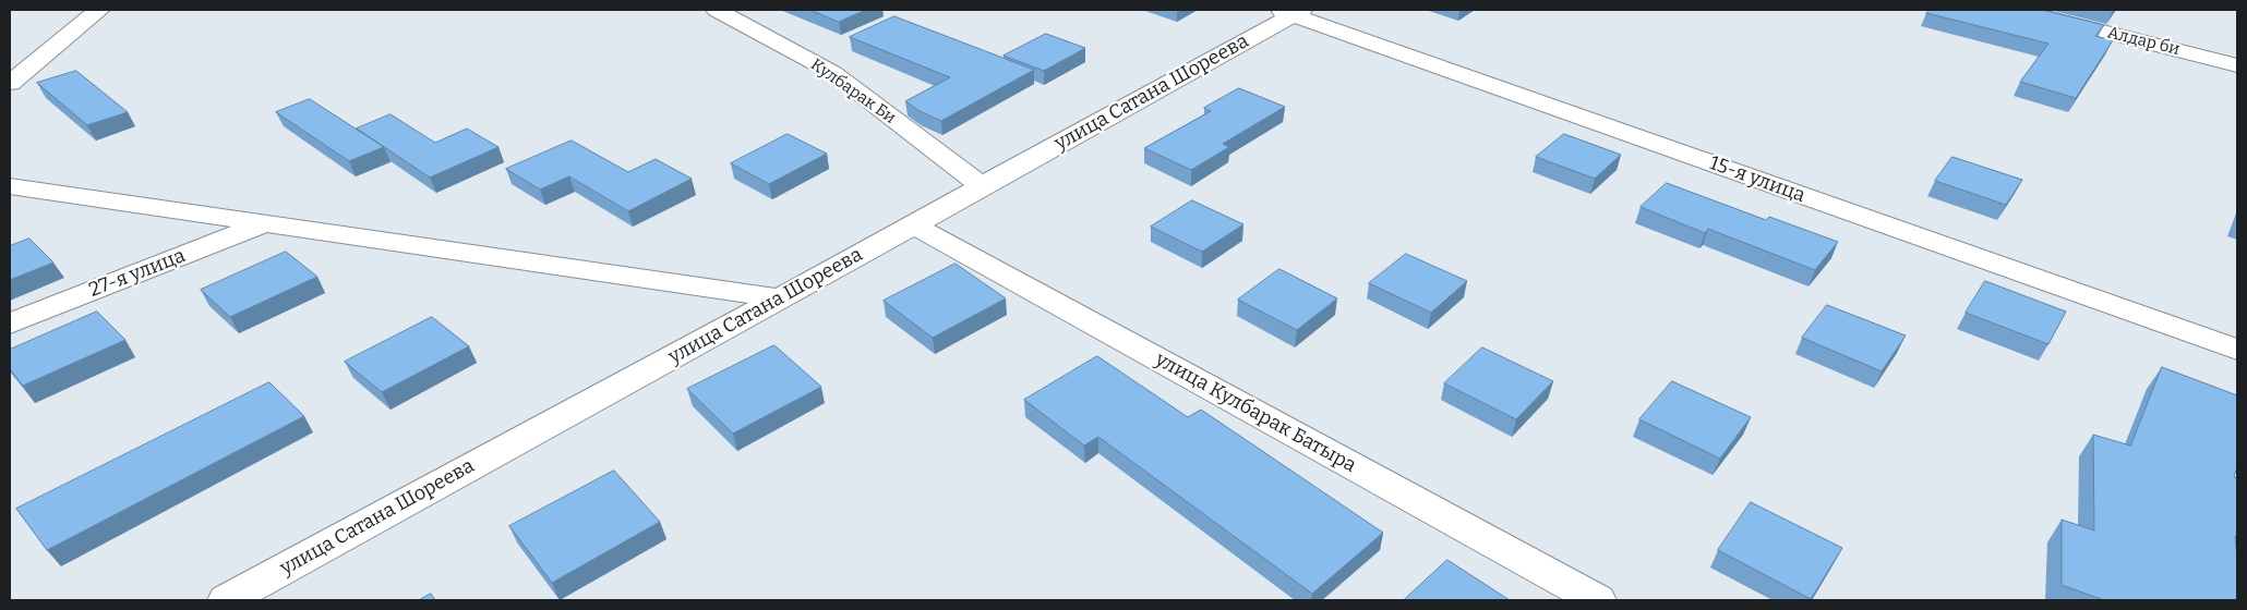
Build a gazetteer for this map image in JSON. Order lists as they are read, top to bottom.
{
  "streets": {
    "street": [
      "Алдар би",
      "Кулбарак Би",
      "улица Сатана Шореева",
      "15-я улица",
      "27-я улица",
      "улица Кулбарак Батыра"
    ]
  },
  "crossings": [
    ["Кулбарак Би", "улица Сатана Шореева"],
    ["улица Сатана Шореева", "15-я улица"],
    ["улица Сатана Шореева", "улица Кулбарак Батыра"]
  ]
}
